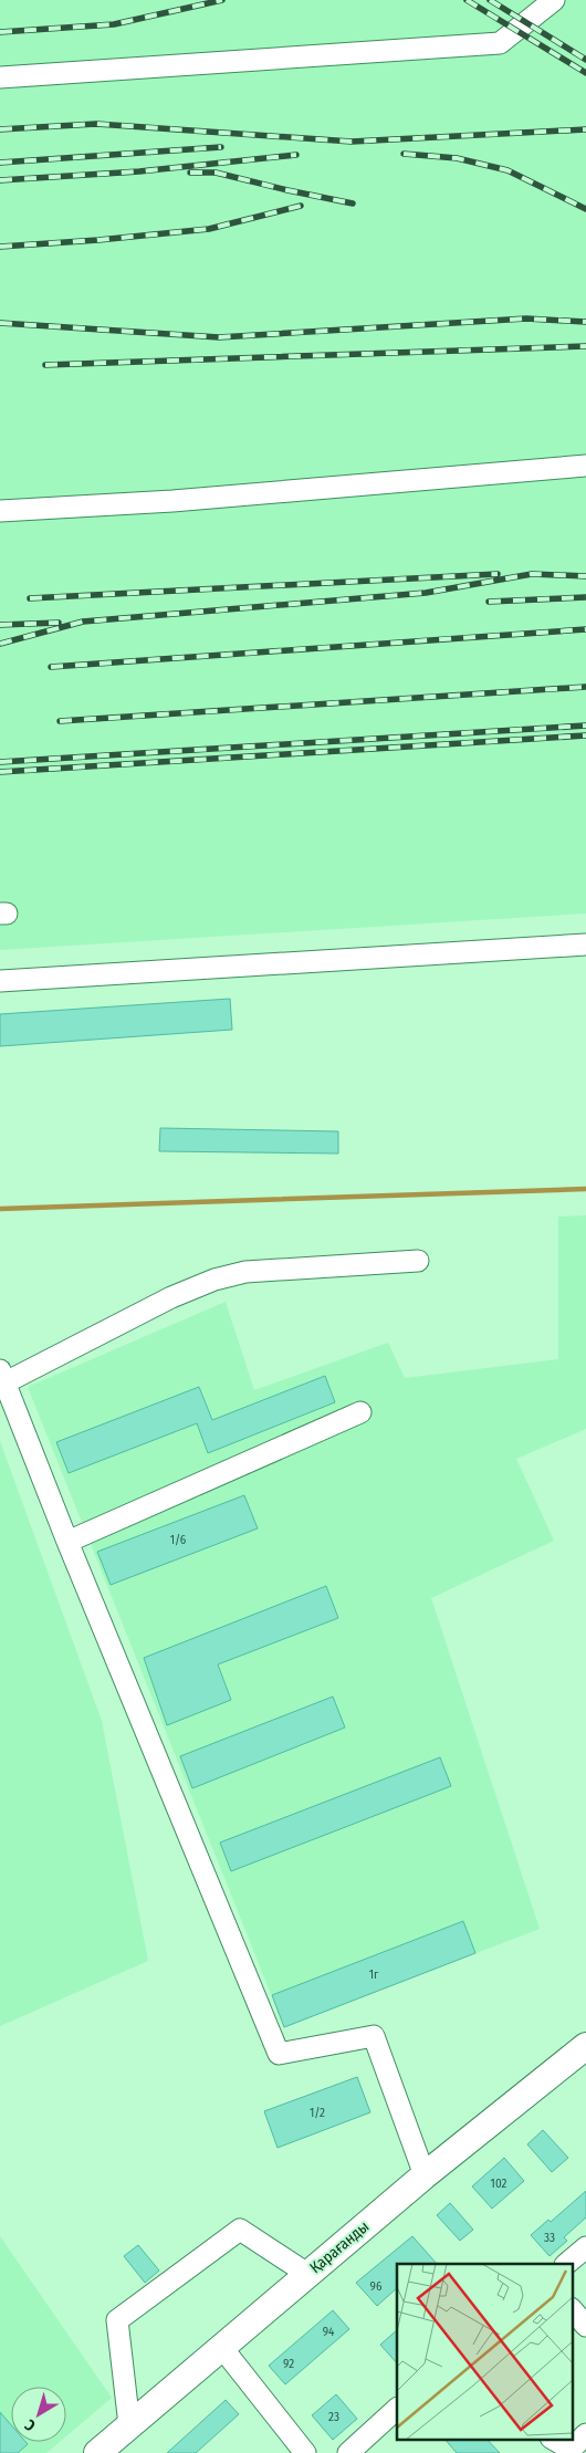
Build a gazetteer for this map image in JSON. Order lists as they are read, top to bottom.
{
  "streets": {
    "main road": ["Қарағанды"]
  },
  "house_numbers": [
    "1/6",
    "1г",
    "1/2",
    "102",
    "33",
    "96",
    "94",
    "92",
    "23"
  ],
  "north": "bottom left"
}
